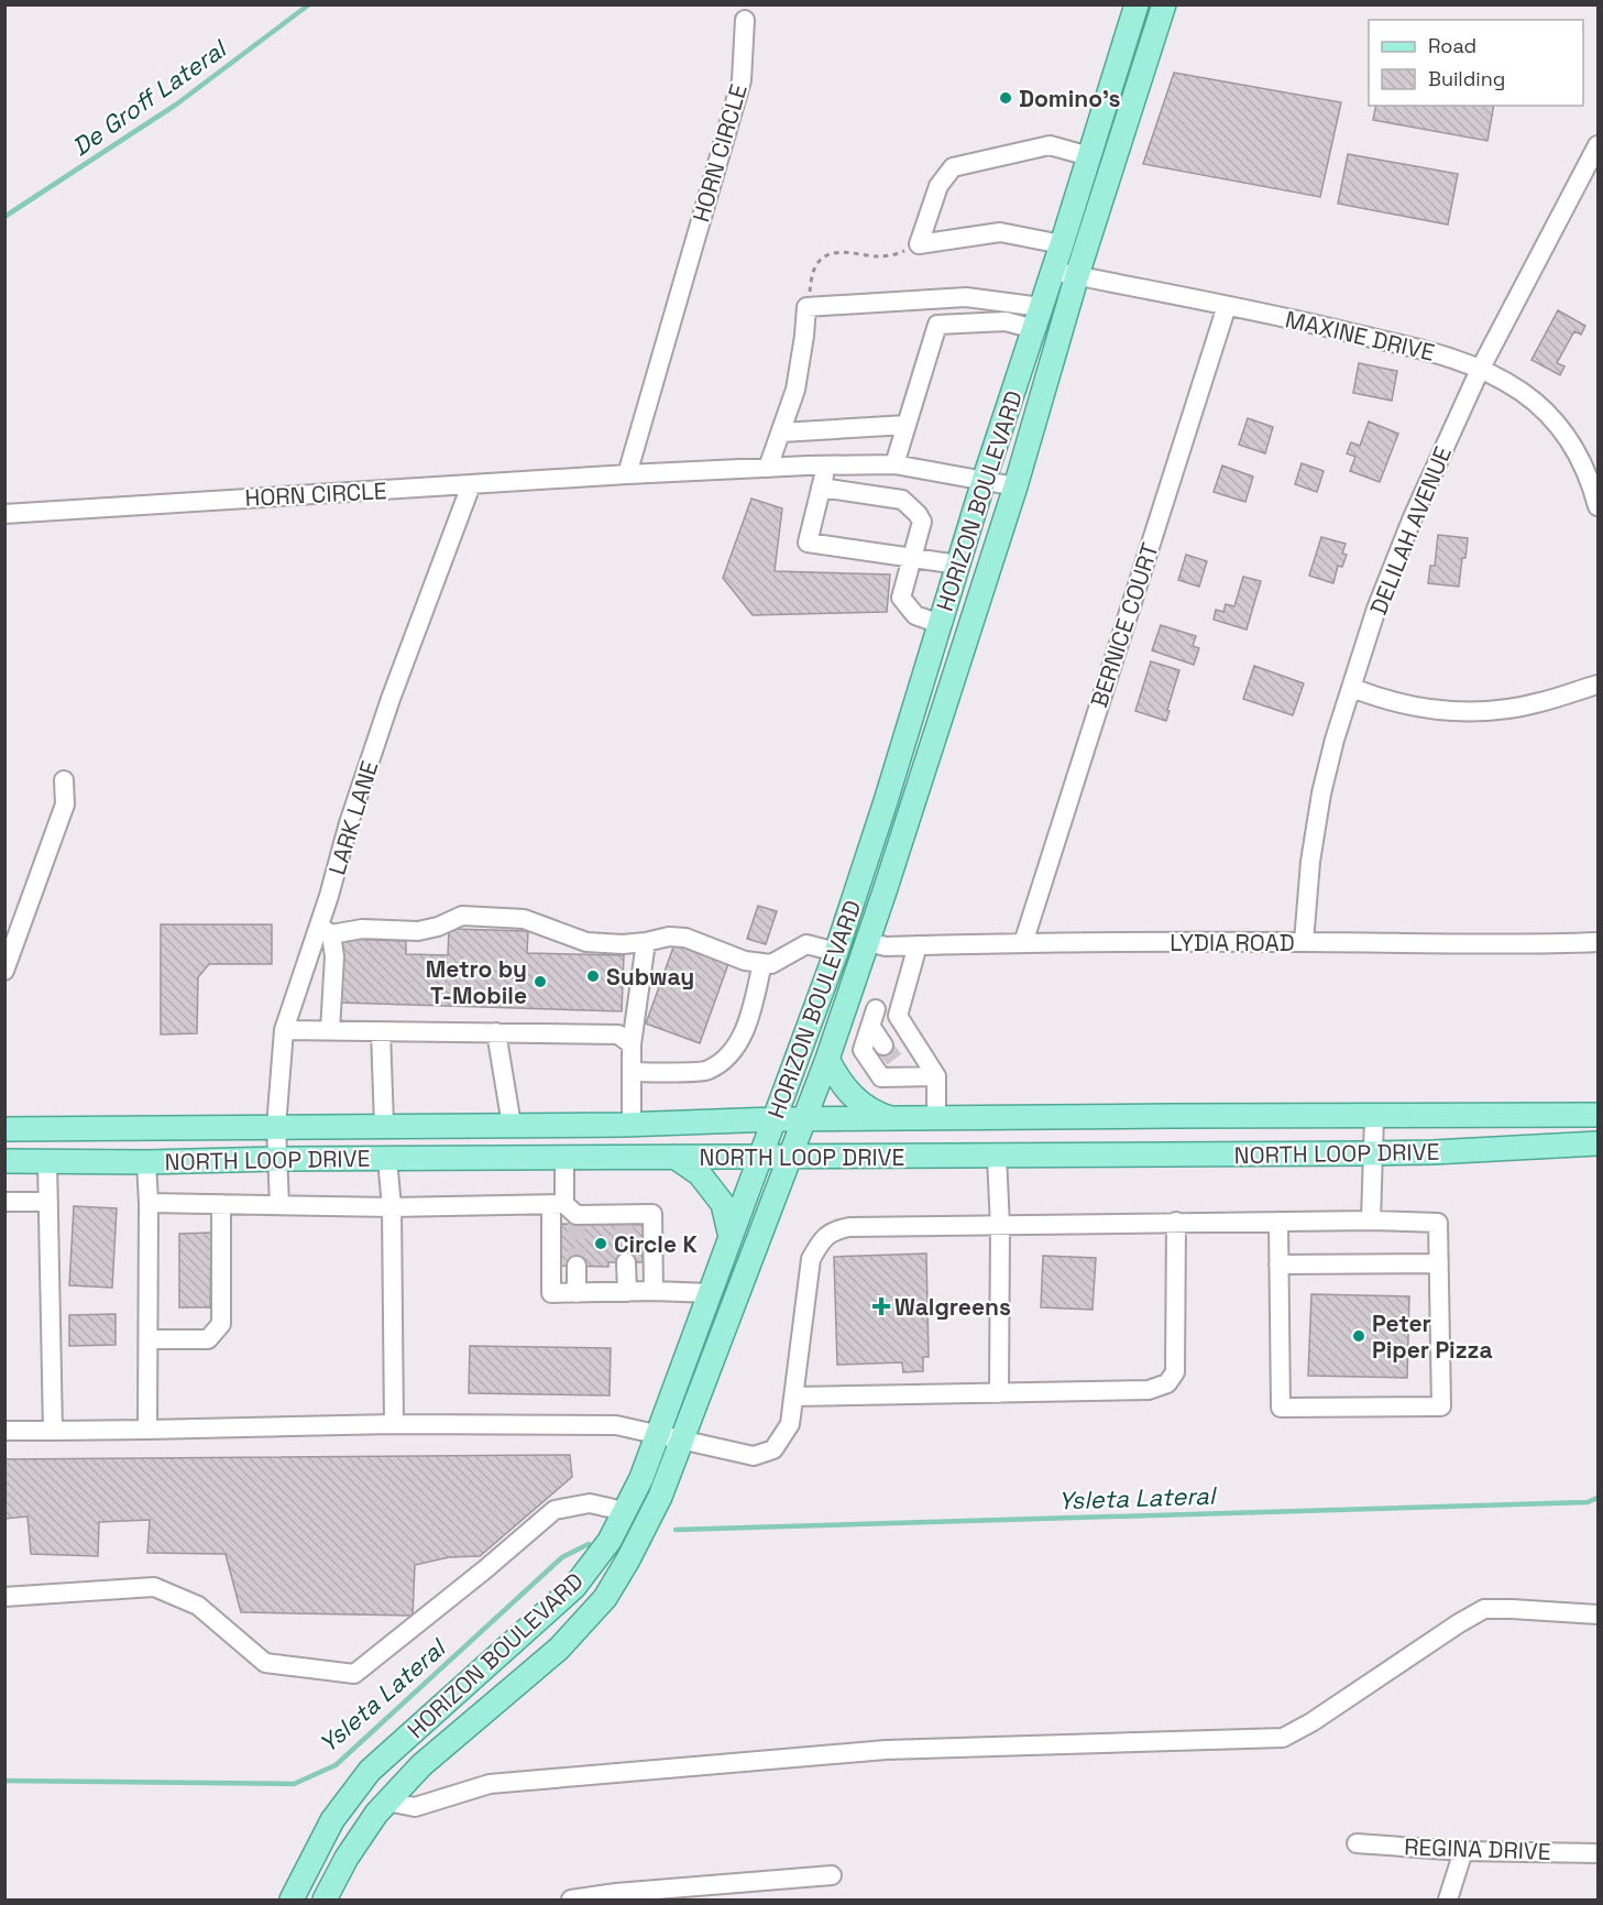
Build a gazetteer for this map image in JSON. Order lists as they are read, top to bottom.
{
  "streets": {
    "main road": ["HORIZON BOULEVARD", "NORTH LOOP DRIVE"],
    "street": [
      "HORN CIRCLE",
      "MAXINE DRIVE",
      "DELILAH AVENUE",
      "BERNICE COURT",
      "LARK LANE",
      "LYDIA ROAD",
      "REGINA DRIVE"
    ]
  },
  "crossings": [
    ["HORN CIRCLE", "HORIZON BOULEVARD"],
    ["HORN CIRCLE", "LARK LANE"],
    ["MAXINE DRIVE", "HORIZON BOULEVARD"],
    ["MAXINE DRIVE", "DELILAH AVENUE"],
    ["MAXINE DRIVE", "BERNICE COURT"],
    ["HORIZON BOULEVARD", "LYDIA ROAD"],
    ["HORIZON BOULEVARD", "NORTH LOOP DRIVE"],
    ["DELILAH AVENUE", "LYDIA ROAD"],
    ["BERNICE COURT", "LYDIA ROAD"],
    ["LARK LANE", "NORTH LOOP DRIVE"]
  ],
  "water": ["De Groff Lateral", "Ysleta Lateral"],
  "places": {
    "other": [
      "Domino's",
      "Subway",
      "Metro by T-Mobile",
      "Circle K",
      "Peter Piper Pizza"
    ],
    "health": ["Walgreens"]
  },
  "legend": ["Road", "Building"]
}
